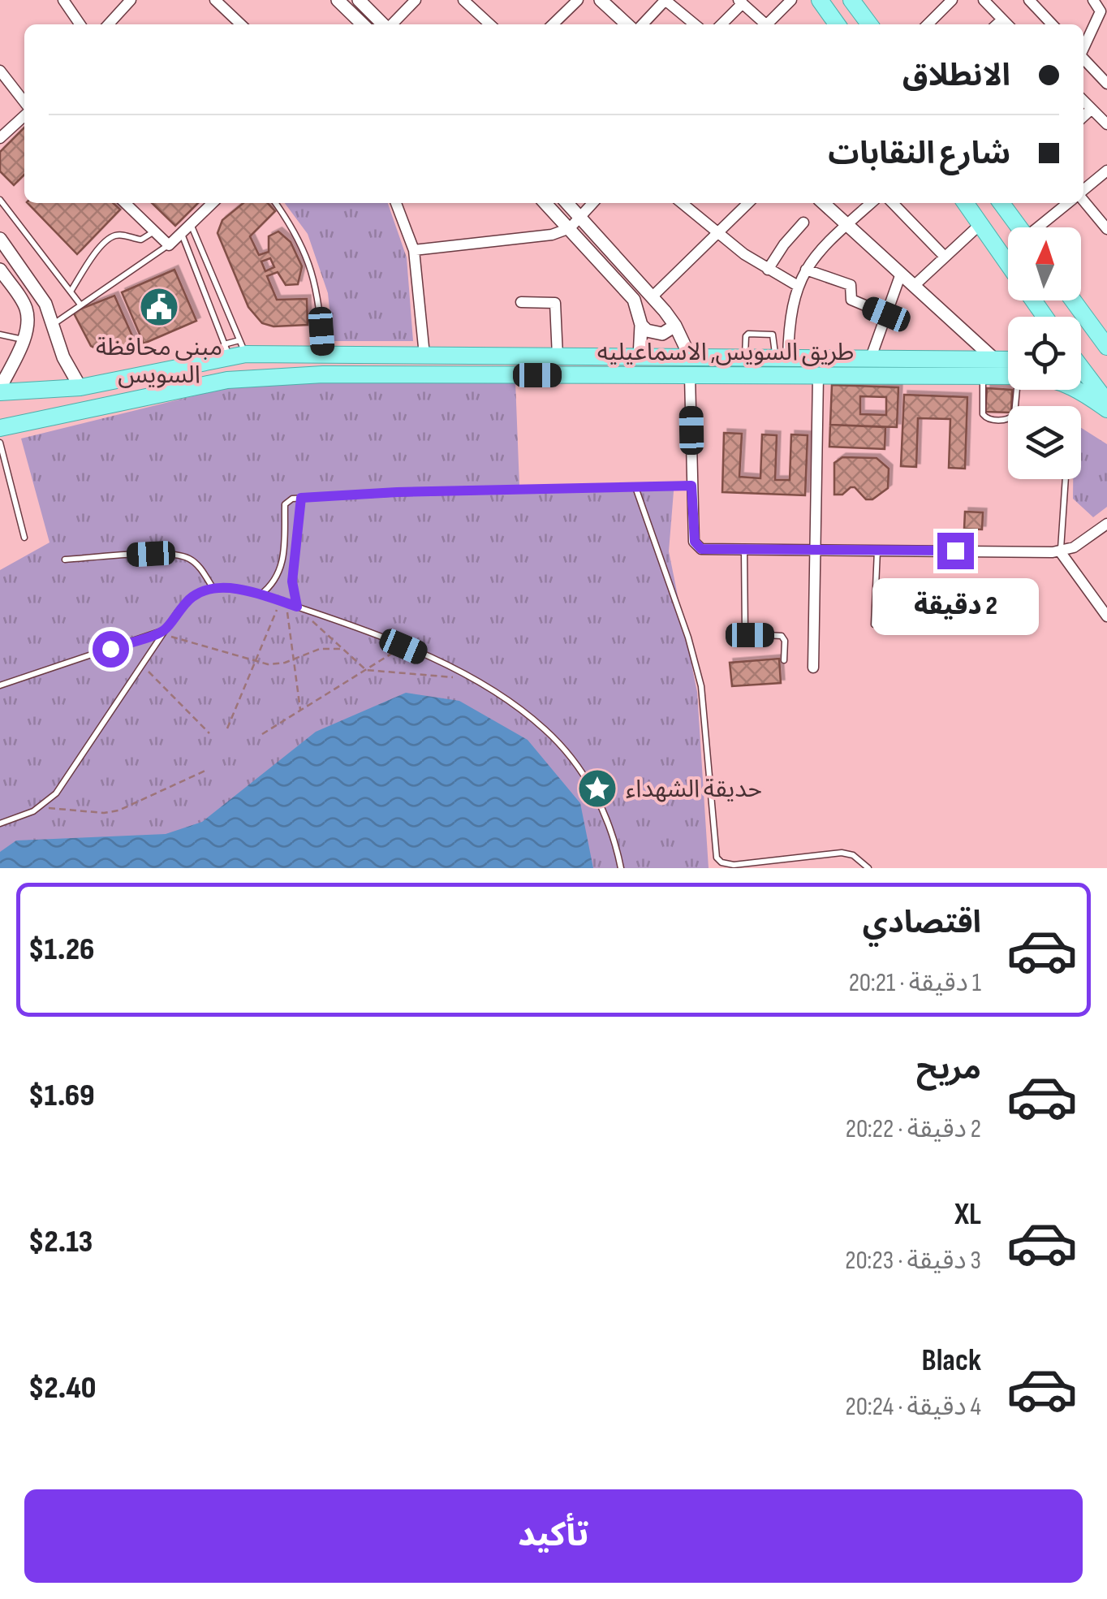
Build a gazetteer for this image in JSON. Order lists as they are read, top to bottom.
{
  "streets": {
    "main road": ["طريق السويس, الاسماعيليه"]
  },
  "places": {
    "public building": ["مبنى محافظة السويس"],
    "place": ["حديقة الشهداء"]
  },
  "north": "top",
  "page": {
    "banner": ["الانطلاق", "شارع النقابات"],
    "bubble": "2 دقيقة",
    "list": [
      {
        "name": "اقتصادي",
        "note": "1 دقيقة · 20:21",
        "value": "$1.26"
      },
      {
        "name": "مريح",
        "note": "2 دقيقة · 20:22",
        "value": "$1.69"
      },
      {
        "name": "XL",
        "note": "3 دقيقة · 20:23",
        "value": "$2.13"
      },
      {
        "name": "Black",
        "note": "4 دقيقة · 20:24",
        "value": "$2.40"
      }
    ],
    "buttons": "تأكيد"
  }
}
